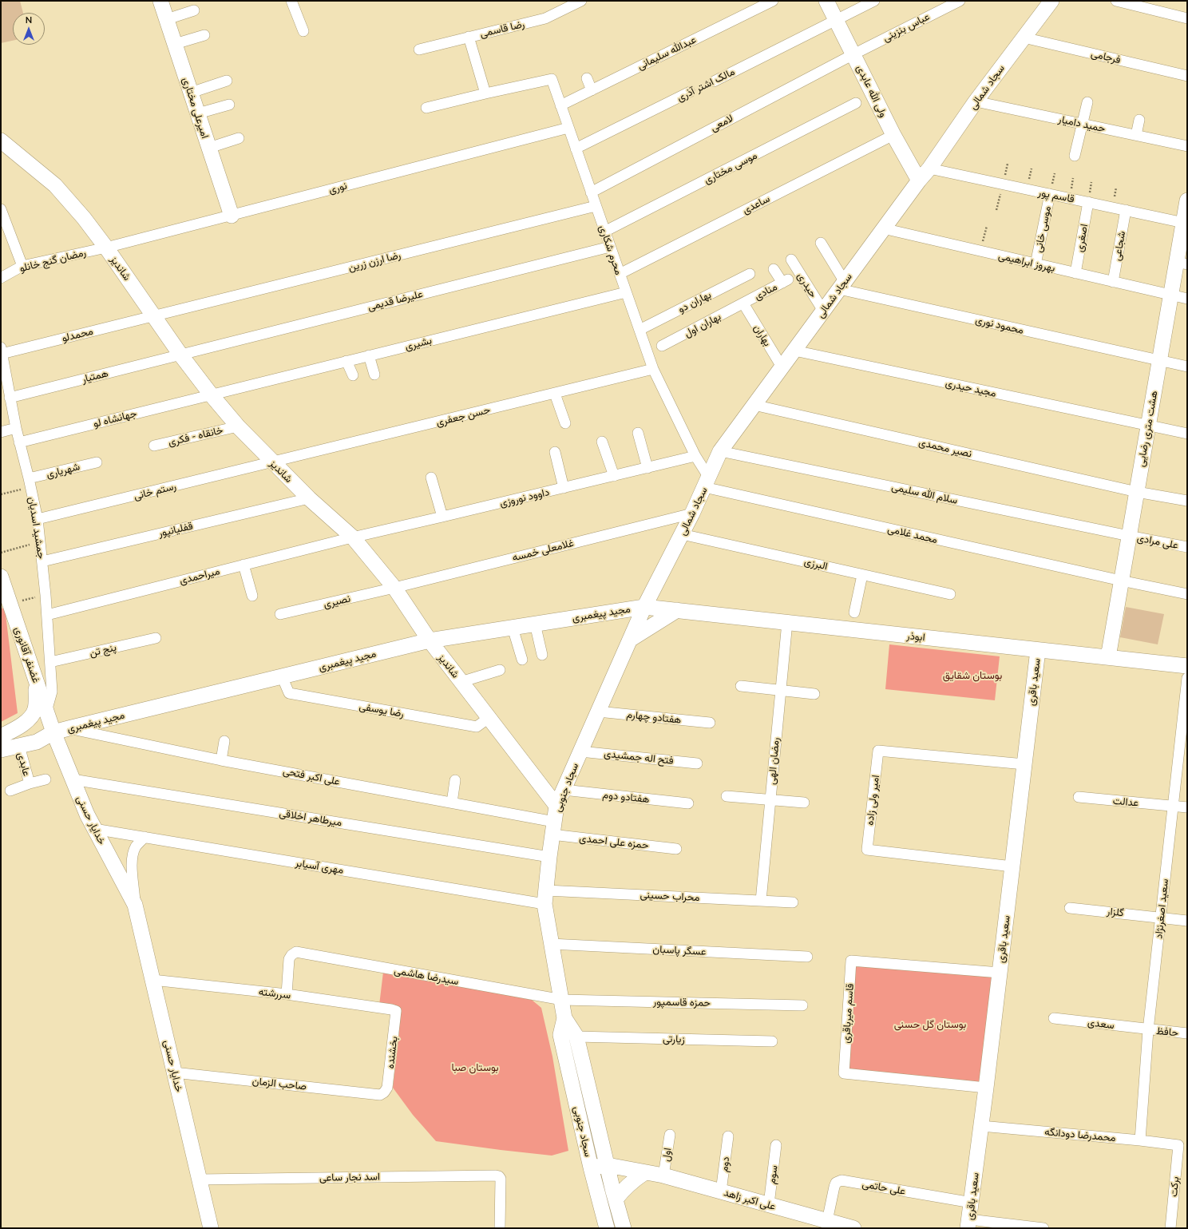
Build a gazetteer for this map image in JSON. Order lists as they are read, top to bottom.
{
  "streets": {
    "main road": [
      "سجاد شمالی",
      "ولی الله عابدی",
      "امیرعلی مختاری",
      "شاندیز",
      "هشت متری رضایی",
      "مجید پیغمبری",
      "ابوذر",
      "غضنفر آقانوری",
      "سعید باقری",
      "سجاد جنوبی",
      "خدایار حسنی",
      "علی اکبر زاهد"
    ],
    "street": [
      "عباس بنزینی",
      "رضا قاسمی",
      "عبدالله سلیمانی",
      "فرجامی",
      "مالک اشتر آذری",
      "لامعی",
      "حمید دامیار",
      "موسی مختاری",
      "نوری",
      "قاسم پور",
      "ساعدی",
      "موسی خانی",
      "اصغری",
      "شجاعی",
      "محرم شکاری",
      "رمضان گنج خانلو",
      "رضا ارزن زرین",
      "بهروز ابراهیمی",
      "حیدری",
      "منادی",
      "علیرضا قدیمی",
      "بهاران دو",
      "بهاران اول",
      "محمود نوری",
      "محمدلو",
      "بهاران",
      "بشیری",
      "همتیار",
      "مجید حیدری",
      "حسن جعفری",
      "جهانشاه لو",
      "خانقاه - فکری",
      "نصیر محمدی",
      "شهریاری",
      "رستم خانی",
      "سلام الله سلیمی",
      "داوود نوروزی",
      "جمشید اسدیان",
      "قفلیانپور",
      "محمد غلامی",
      "علی مرادی",
      "غلامعلی خمسه",
      "البرزی",
      "میراحمدی",
      "نصیری",
      "پنج تن",
      "رضا یوسفی",
      "هفتادو چهارم",
      "فتح اله جمشیدی",
      "رمضان الهی",
      "عابدی",
      "علی اکبر فتحی",
      "هفتادو دوم",
      "امیر ولی زاده",
      "عدالت",
      "میرطاهر اخلاقی",
      "حمزه علی احمدی",
      "مهری آسیابر",
      "محراب حسینی",
      "سعید اصغرنژاد",
      "گلزار",
      "عسگر پاسبان",
      "سیدرضا هاشمی",
      "سررشته",
      "حمزه قاسمپور",
      "قاسم میرباقری",
      "سعدی",
      "حافظ",
      "زیارتی",
      "بخشنده",
      "صاحب الزمان",
      "محمدرضا دودانگه",
      "اول",
      "دوم",
      "سوم",
      "اسد نجار ساعی",
      "برکت",
      "علی حاتمی"
    ]
  },
  "crossings": [
    ["عباس بنزینی", "ولی الله عابدی"],
    ["عباس بنزینی", "لامعی"],
    ["عبدالله سلیمانی", "محرم شکاری"],
    ["فرجامی", "سجاد شمالی"],
    ["مالک اشتر آذری", "ولی الله عابدی"],
    ["مالک اشتر آذری", "محرم شکاری"],
    ["سجاد شمالی", "ولی الله عابدی"],
    ["سجاد شمالی", "حمید دامیار"],
    ["سجاد شمالی", "قاسم پور"],
    ["سجاد شمالی", "محرم شکاری"],
    ["سجاد شمالی", "بهروز ابراهیمی"],
    ["سجاد شمالی", "حیدری"],
    ["سجاد شمالی", "محمود نوری"],
    ["سجاد شمالی", "بهاران"],
    ["سجاد شمالی", "مجید حیدری"],
    ["سجاد شمالی", "نصیر محمدی"],
    ["سجاد شمالی", "سلام الله سلیمی"],
    ["سجاد شمالی", "محمد غلامی"],
    ["سجاد شمالی", "غلامعلی خمسه"],
    ["سجاد شمالی", "البرزی"],
    ["سجاد شمالی", "مجید پیغمبری"],
    ["سجاد شمالی", "ابوذر"],
    ["سجاد شمالی", "سجاد جنوبی"],
    ["ولی الله عابدی", "لامعی"],
    ["ولی الله عابدی", "ساعدی"],
    ["امیرعلی مختاری", "نوری"],
    ["لامعی", "محرم شکاری"],
    ["موسی مختاری", "محرم شکاری"],
    ["نوری", "محرم شکاری"],
    ["نوری", "رمضان گنج خانلو"],
    ["نوری", "شاندیز"],
    ["قاسم پور", "موسی خانی"],
    ["قاسم پور", "اصغری"],
    ["قاسم پور", "شجاعی"],
    ["قاسم پور", "هشت متری رضایی"],
    ["ساعدی", "محرم شکاری"],
    ["موسی خانی", "بهروز ابراهیمی"],
    ["اصغری", "بهروز ابراهیمی"],
    ["شجاعی", "بهروز ابراهیمی"],
    ["محرم شکاری", "رضا ارزن زرین"],
    ["محرم شکاری", "علیرضا قدیمی"],
    ["محرم شکاری", "بهاران دو"],
    ["محرم شکاری", "بشیری"],
    ["محرم شکاری", "حسن جعفری"],
    ["محرم شکاری", "داوود نوروزی"],
    ["محرم شکاری", "محمد غلامی"],
    ["رمضان گنج خانلو", "شاندیز"],
    ["رضا ارزن زرین", "شاندیز"],
    ["رضا ارزن زرین", "محمدلو"],
    ["بهروز ابراهیمی", "هشت متری رضایی"],
    ["شاندیز", "علیرضا قدیمی"],
    ["شاندیز", "محمدلو"],
    ["شاندیز", "بشیری"],
    ["شاندیز", "همتیار"],
    ["شاندیز", "حسن جعفری"],
    ["شاندیز", "جهانشاه لو"],
    ["شاندیز", "خانقاه - فکری"],
    ["شاندیز", "رستم خانی"],
    ["شاندیز", "داوود نوروزی"],
    ["شاندیز", "قفلیانپور"],
    ["شاندیز", "غلامعلی خمسه"],
    ["شاندیز", "میراحمدی"],
    ["شاندیز", "نصیری"],
    ["شاندیز", "مجید پیغمبری"],
    ["شاندیز", "رضا یوسفی"],
    ["شاندیز", "سجاد جنوبی"],
    ["منادی", "بهاران اول"],
    ["منادی", "بهاران"],
    ["علیرضا قدیمی", "همتیار"],
    ["بهاران اول", "بهاران"],
    ["محمود نوری", "هشت متری رضایی"],
    ["محمدلو", "جمشید اسدیان"],
    ["بشیری", "جهانشاه لو"],
    ["همتیار", "جمشید اسدیان"],
    ["مجید حیدری", "هشت متری رضایی"],
    ["حسن جعفری", "رستم خانی"],
    ["جهانشاه لو", "جمشید اسدیان"],
    ["هشت متری رضایی", "نصیر محمدی"],
    ["هشت متری رضایی", "سلام الله سلیمی"],
    ["هشت متری رضایی", "محمد غلامی"],
    ["هشت متری رضایی", "علی مرادی"],
    ["هشت متری رضایی", "ابوذر"],
    ["شهریاری", "جمشید اسدیان"],
    ["رستم خانی", "جمشید اسدیان"],
    ["سلام الله سلیمی", "علی مرادی"],
    ["داوود نوروزی", "میراحمدی"],
    ["جمشید اسدیان", "قفلیانپور"],
    ["جمشید اسدیان", "میراحمدی"],
    ["جمشید اسدیان", "پنج تن"],
    ["جمشید اسدیان", "غضنفر آقانوری"],
    ["غلامعلی خمسه", "نصیری"],
    ["مجید پیغمبری", "ابوذر"],
    ["مجید پیغمبری", "غضنفر آقانوری"],
    ["مجید پیغمبری", "رضا یوسفی"],
    ["مجید پیغمبری", "عابدی"],
    ["مجید پیغمبری", "علی اکبر فتحی"],
    ["مجید پیغمبری", "سجاد جنوبی"],
    ["مجید پیغمبری", "خدایار حسنی"],
    ["ابوذر", "سعید باقری"],
    ["ابوذر", "رمضان الهی"],
    ["ابوذر", "سجاد جنوبی"],
    ["غضنفر آقانوری", "خدایار حسنی"],
    ["سعید باقری", "امیر ولی زاده"],
    ["سعید باقری", "قاسم میرباقری"],
    ["سعید باقری", "محمدرضا دودانگه"],
    ["سعید باقری", "علی حاتمی"],
    ["هفتادو چهارم", "سجاد جنوبی"],
    ["فتح اله جمشیدی", "سجاد جنوبی"],
    ["رمضان الهی", "محراب حسینی"],
    ["علی اکبر فتحی", "سجاد جنوبی"],
    ["علی اکبر فتحی", "حمزه علی احمدی"],
    ["سجاد جنوبی", "هفتادو دوم"],
    ["سجاد جنوبی", "میرطاهر اخلاقی"],
    ["سجاد جنوبی", "حمزه علی احمدی"],
    ["سجاد جنوبی", "مهری آسیابر"],
    ["سجاد جنوبی", "محراب حسینی"],
    ["سجاد جنوبی", "عسگر پاسبان"],
    ["سجاد جنوبی", "سیدرضا هاشمی"],
    ["سجاد جنوبی", "حمزه قاسمپور"],
    ["سجاد جنوبی", "زیارتی"],
    ["سجاد جنوبی", "علی اکبر زاهد"],
    ["عدالت", "سعید اصغرنژاد"],
    ["میرطاهر اخلاقی", "خدایار حسنی"],
    ["خدایار حسنی", "مهری آسیابر"],
    ["خدایار حسنی", "سررشته"],
    ["خدایار حسنی", "صاحب الزمان"],
    ["خدایار حسنی", "اسد نجار ساعی"],
    ["مهری آسیابر", "محراب حسینی"],
    ["سعید اصغرنژاد", "گلزار"],
    ["سعید اصغرنژاد", "سعدی"],
    ["سعید اصغرنژاد", "حافظ"],
    ["سعید اصغرنژاد", "محمدرضا دودانگه"],
    ["سیدرضا هاشمی", "سررشته"],
    ["سیدرضا هاشمی", "حمزه قاسمپور"],
    ["سررشته", "بخشنده"],
    ["سعدی", "حافظ"],
    ["بخشنده", "صاحب الزمان"],
    ["محمدرضا دودانگه", "برکت"],
    ["اول", "علی اکبر زاهد"],
    ["دوم", "علی اکبر زاهد"],
    ["سوم", "علی اکبر زاهد"],
    ["علی حاتمی", "علی اکبر زاهد"]
  ],
  "parks": ["بوستان شقایق", "بوستان گل حسنی", "بوستان صبا"],
  "north": "top"
}
